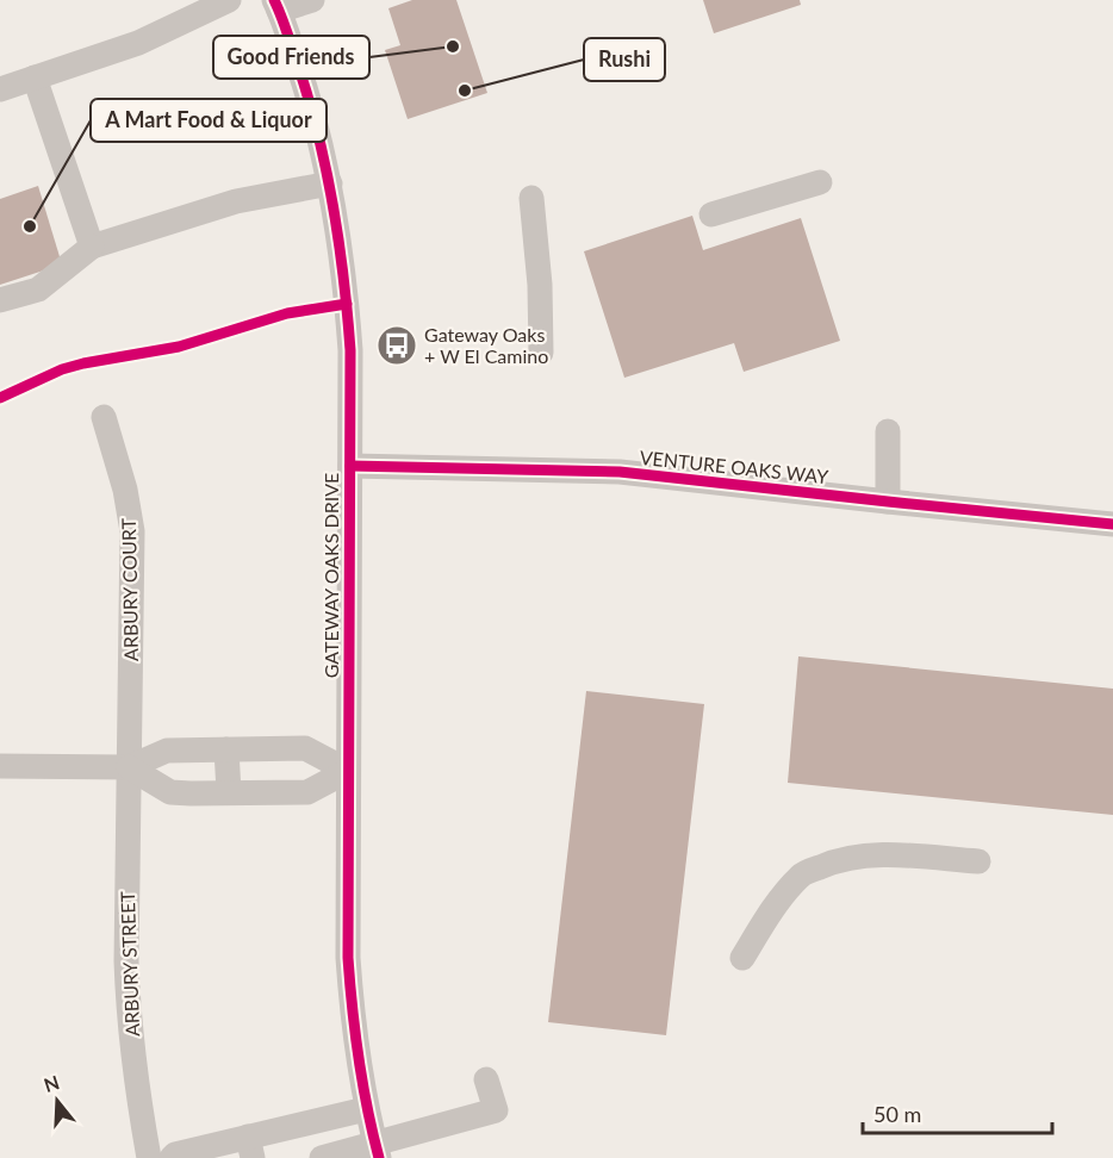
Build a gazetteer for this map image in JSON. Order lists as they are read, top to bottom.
{
  "streets": {
    "street": [
      "VENTURE OAKS WAY",
      "GATEWAY OAKS DRIVE",
      "ARBURY COURT",
      "ARBURY STREET"
    ]
  },
  "crossings": [
    ["VENTURE OAKS WAY", "GATEWAY OAKS DRIVE"],
    ["ARBURY COURT", "ARBURY STREET"]
  ],
  "places": {
    "other": ["Good Friends", "Rushi", "A Mart Food & Liquor"],
    "bus stop": ["Gateway Oaks + W El Camino"]
  },
  "scale_bar": "50 m",
  "north": "top"
}
